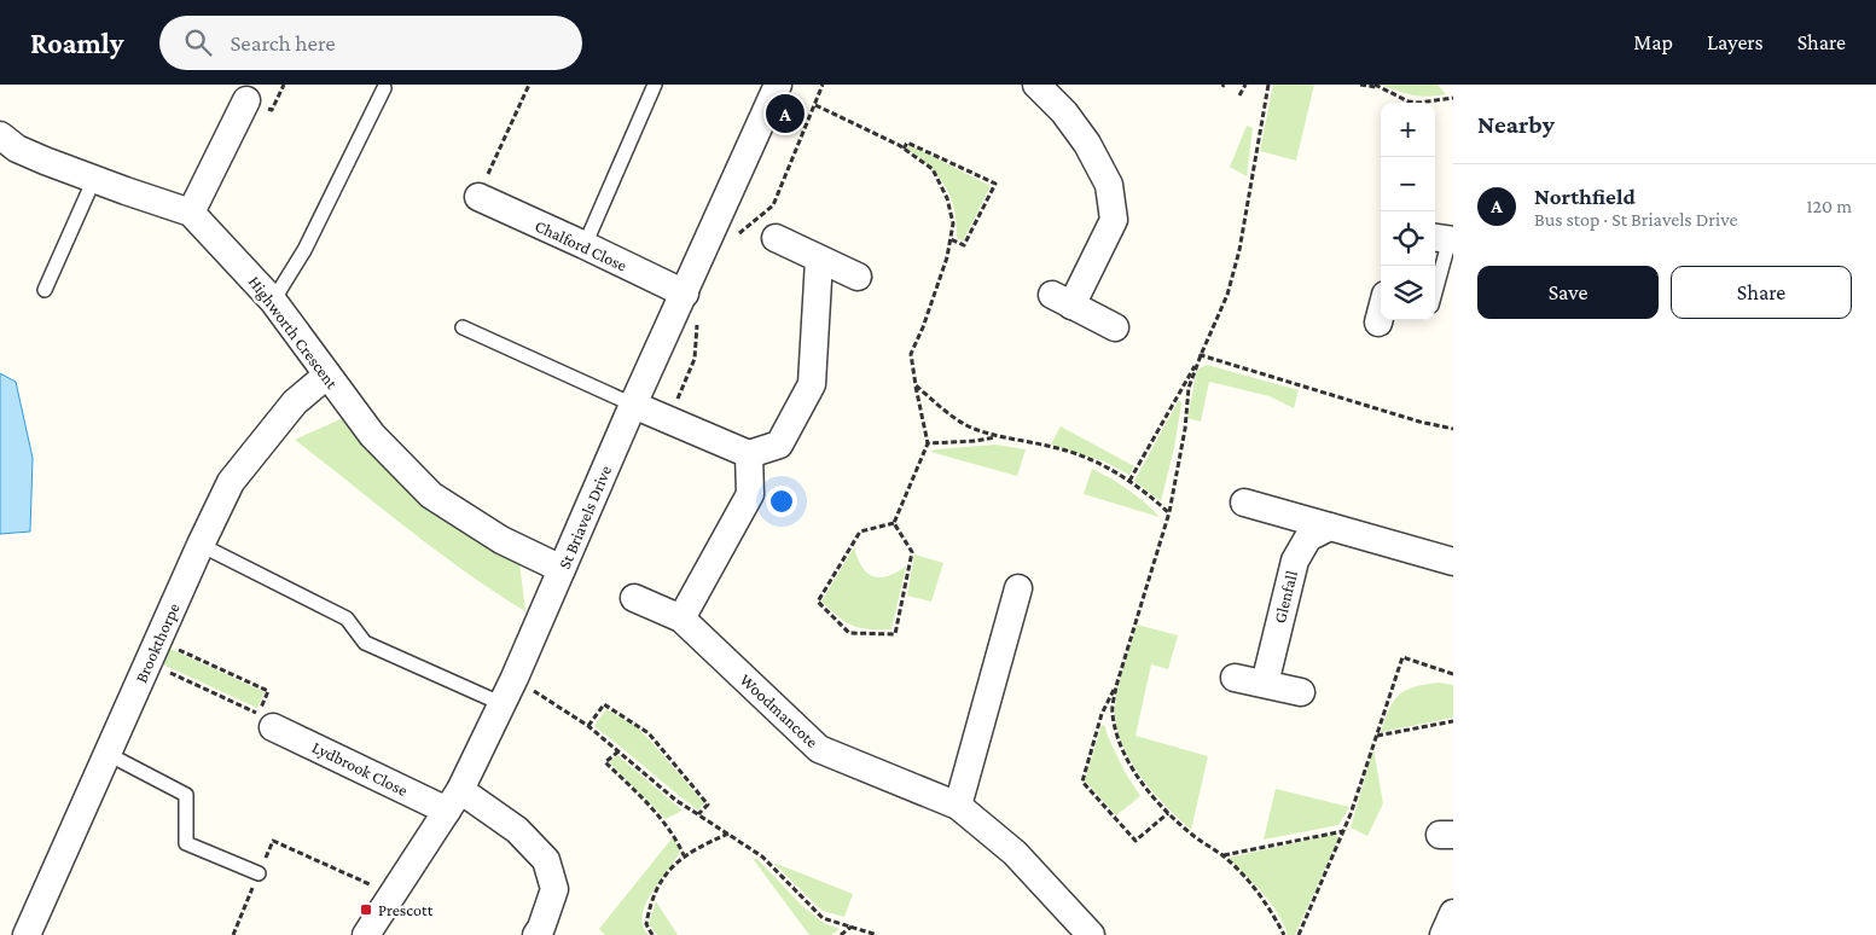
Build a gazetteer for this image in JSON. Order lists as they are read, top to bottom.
{
  "streets": {
    "street": [
      "Chalford Close",
      "Highworth Crescent",
      "St Briavels Drive",
      "Glenfall",
      "Brookthorpe",
      "Woodmancote",
      "Lydbrook Close"
    ]
  },
  "crossings": [
    ["Chalford Close", "St Briavels Drive"],
    ["Highworth Crescent", "St Briavels Drive"],
    ["Highworth Crescent", "Brookthorpe"],
    ["St Briavels Drive", "Lydbrook Close"]
  ],
  "places": {
    "transit": ["Prescott"]
  },
  "page": {
    "header": "Roamly",
    "search": "Search here",
    "nav": ["Map", "Layers", "Share"],
    "heading": "Nearby",
    "pins": "A",
    "map_buttons": ["+", "−"],
    "list": [
      {
        "mark": "A",
        "name": "Northfield",
        "note": "Bus stop · St Briavels Drive",
        "value": "120 m"
      }
    ],
    "buttons": ["Save", "Share"]
  }
}
